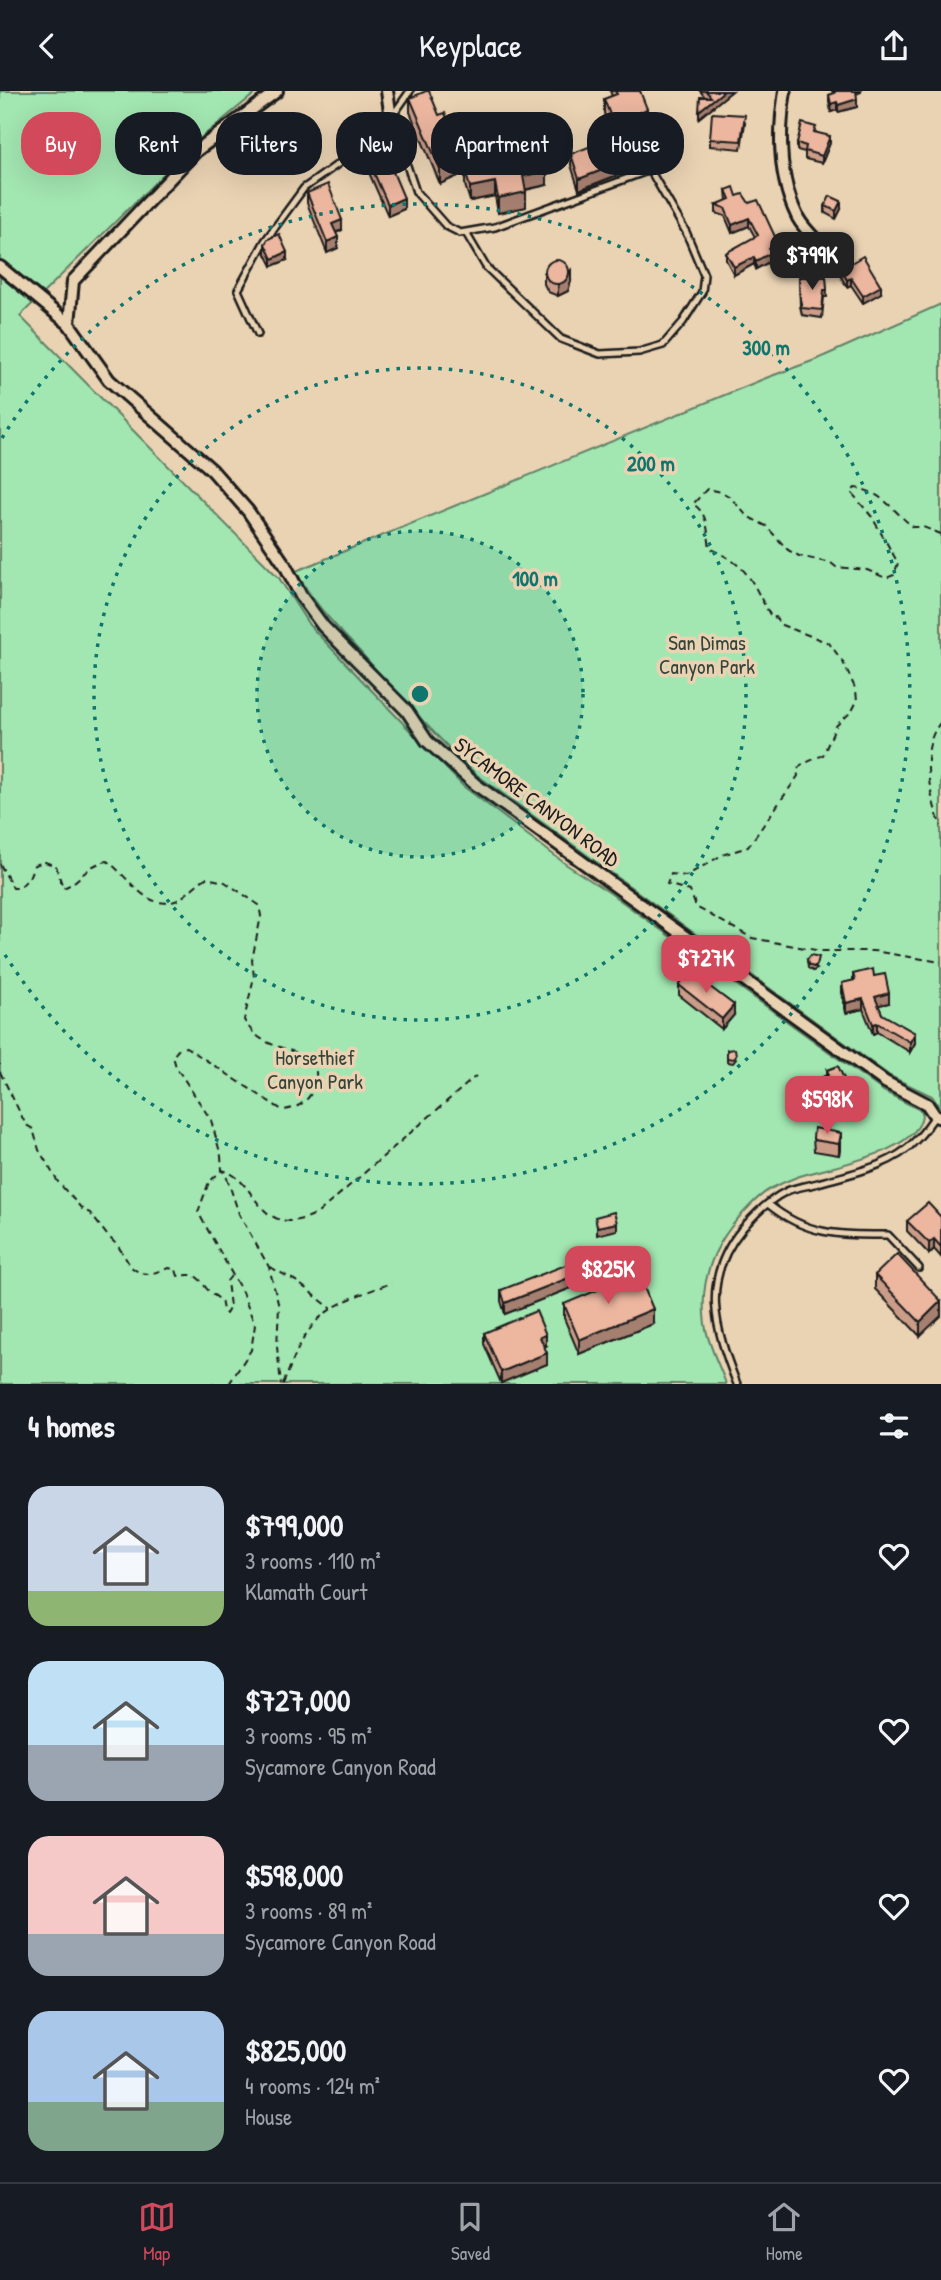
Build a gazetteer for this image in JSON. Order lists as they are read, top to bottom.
{
  "streets": {
    "street": ["SYCAMORE CANYON ROAD"]
  },
  "parks": ["San Dimas Canyon Park", "Horsethief Canyon Park"],
  "page": {
    "header": "Keyplace",
    "chip": [
      "Buy",
      "Rent",
      "Filters",
      "New",
      "Apartment",
      "House"
    ],
    "price": [
      "$799K",
      "$727K",
      "$598K",
      "$825K"
    ],
    "heading": "4 homes",
    "list": [
      {
        "name": "$799,000",
        "note": "3 rooms · 110 m² · Klamath Court"
      },
      {
        "name": "$727,000",
        "note": "3 rooms · 95 m² · Sycamore Canyon Road"
      },
      {
        "name": "$598,000",
        "note": "3 rooms · 89 m² · Sycamore Canyon Road"
      },
      {
        "name": "$825,000",
        "note": "4 rooms · 124 m² · House"
      }
    ],
    "tabs": ["Map", "Saved", "Home"]
  },
  "rings": ["300 m", "200 m", "100 m"]
}
